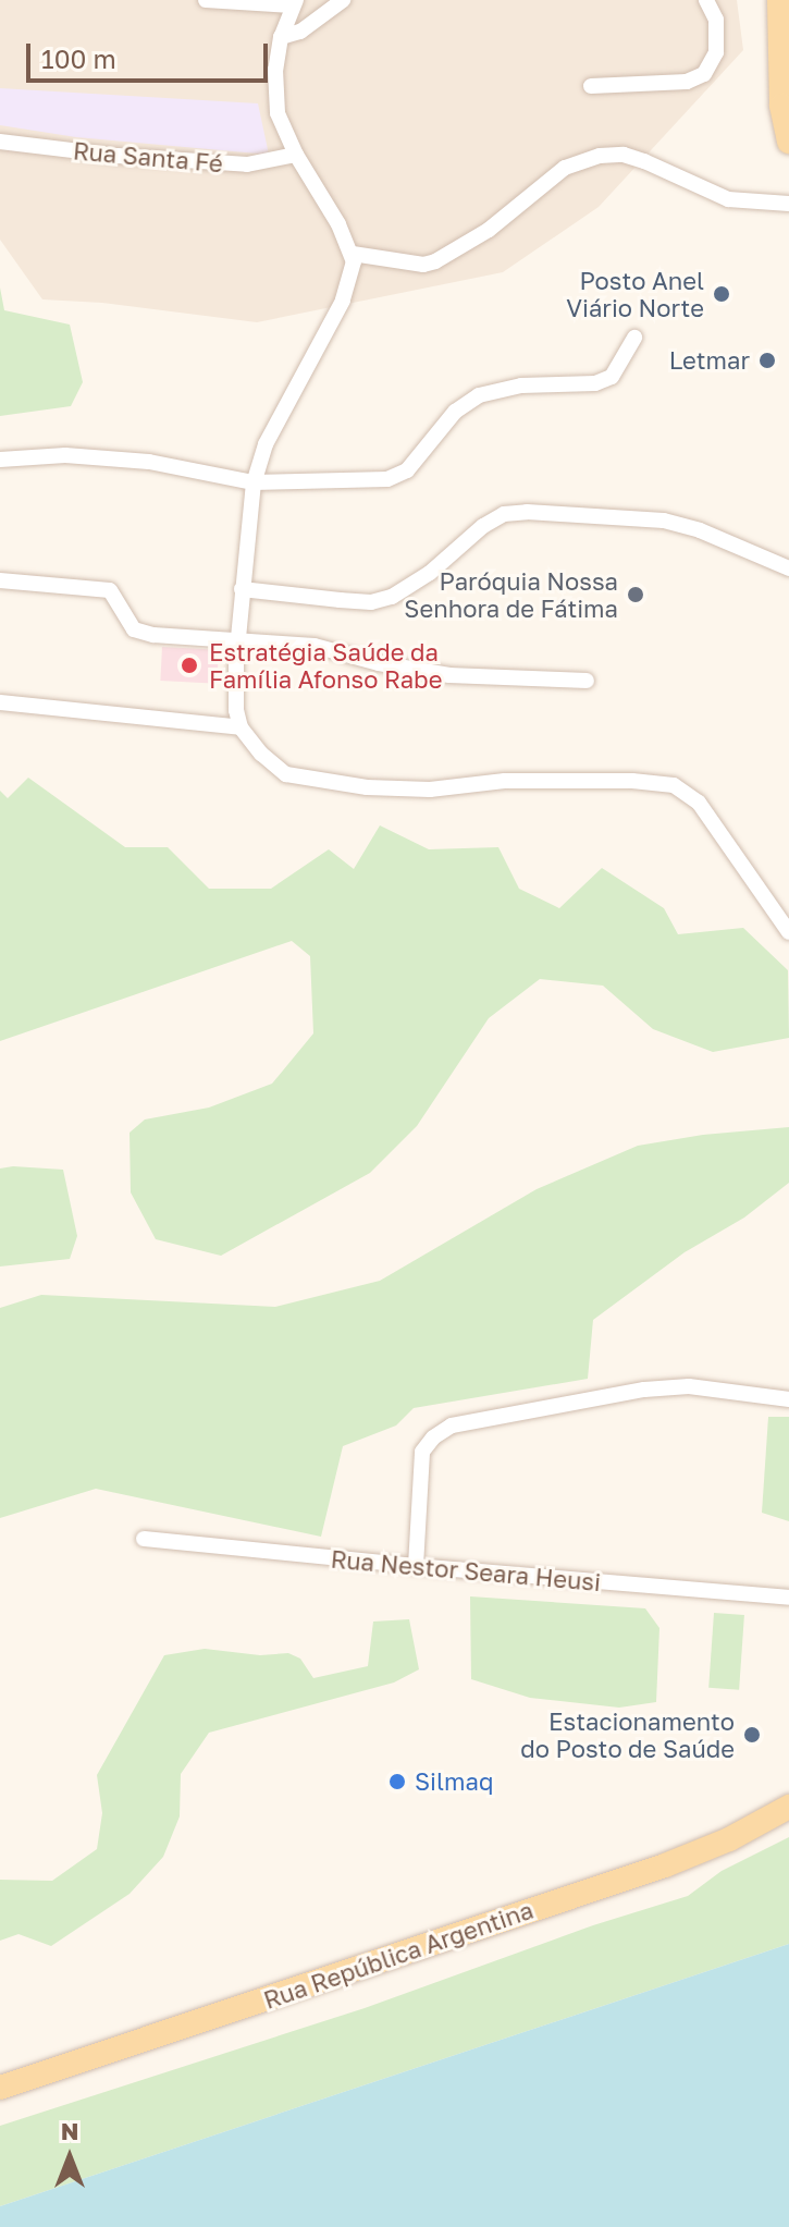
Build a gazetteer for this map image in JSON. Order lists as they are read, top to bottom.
{
  "streets": {
    "main road": ["Rua República Argentina"],
    "street": ["Rua Santa Fé", "Rua Nestor Seara Heusi"]
  },
  "places": [
    "Posto Anel Viário Norte",
    "Letmar",
    "Paróquia Nossa Senhora de Fátima",
    "Estratégia Saúde da Família Afonso Rabe",
    "Estacionamento do Posto de Saúde",
    "Silmaq"
  ],
  "scale_bar": "100 m",
  "north": "top"
}
